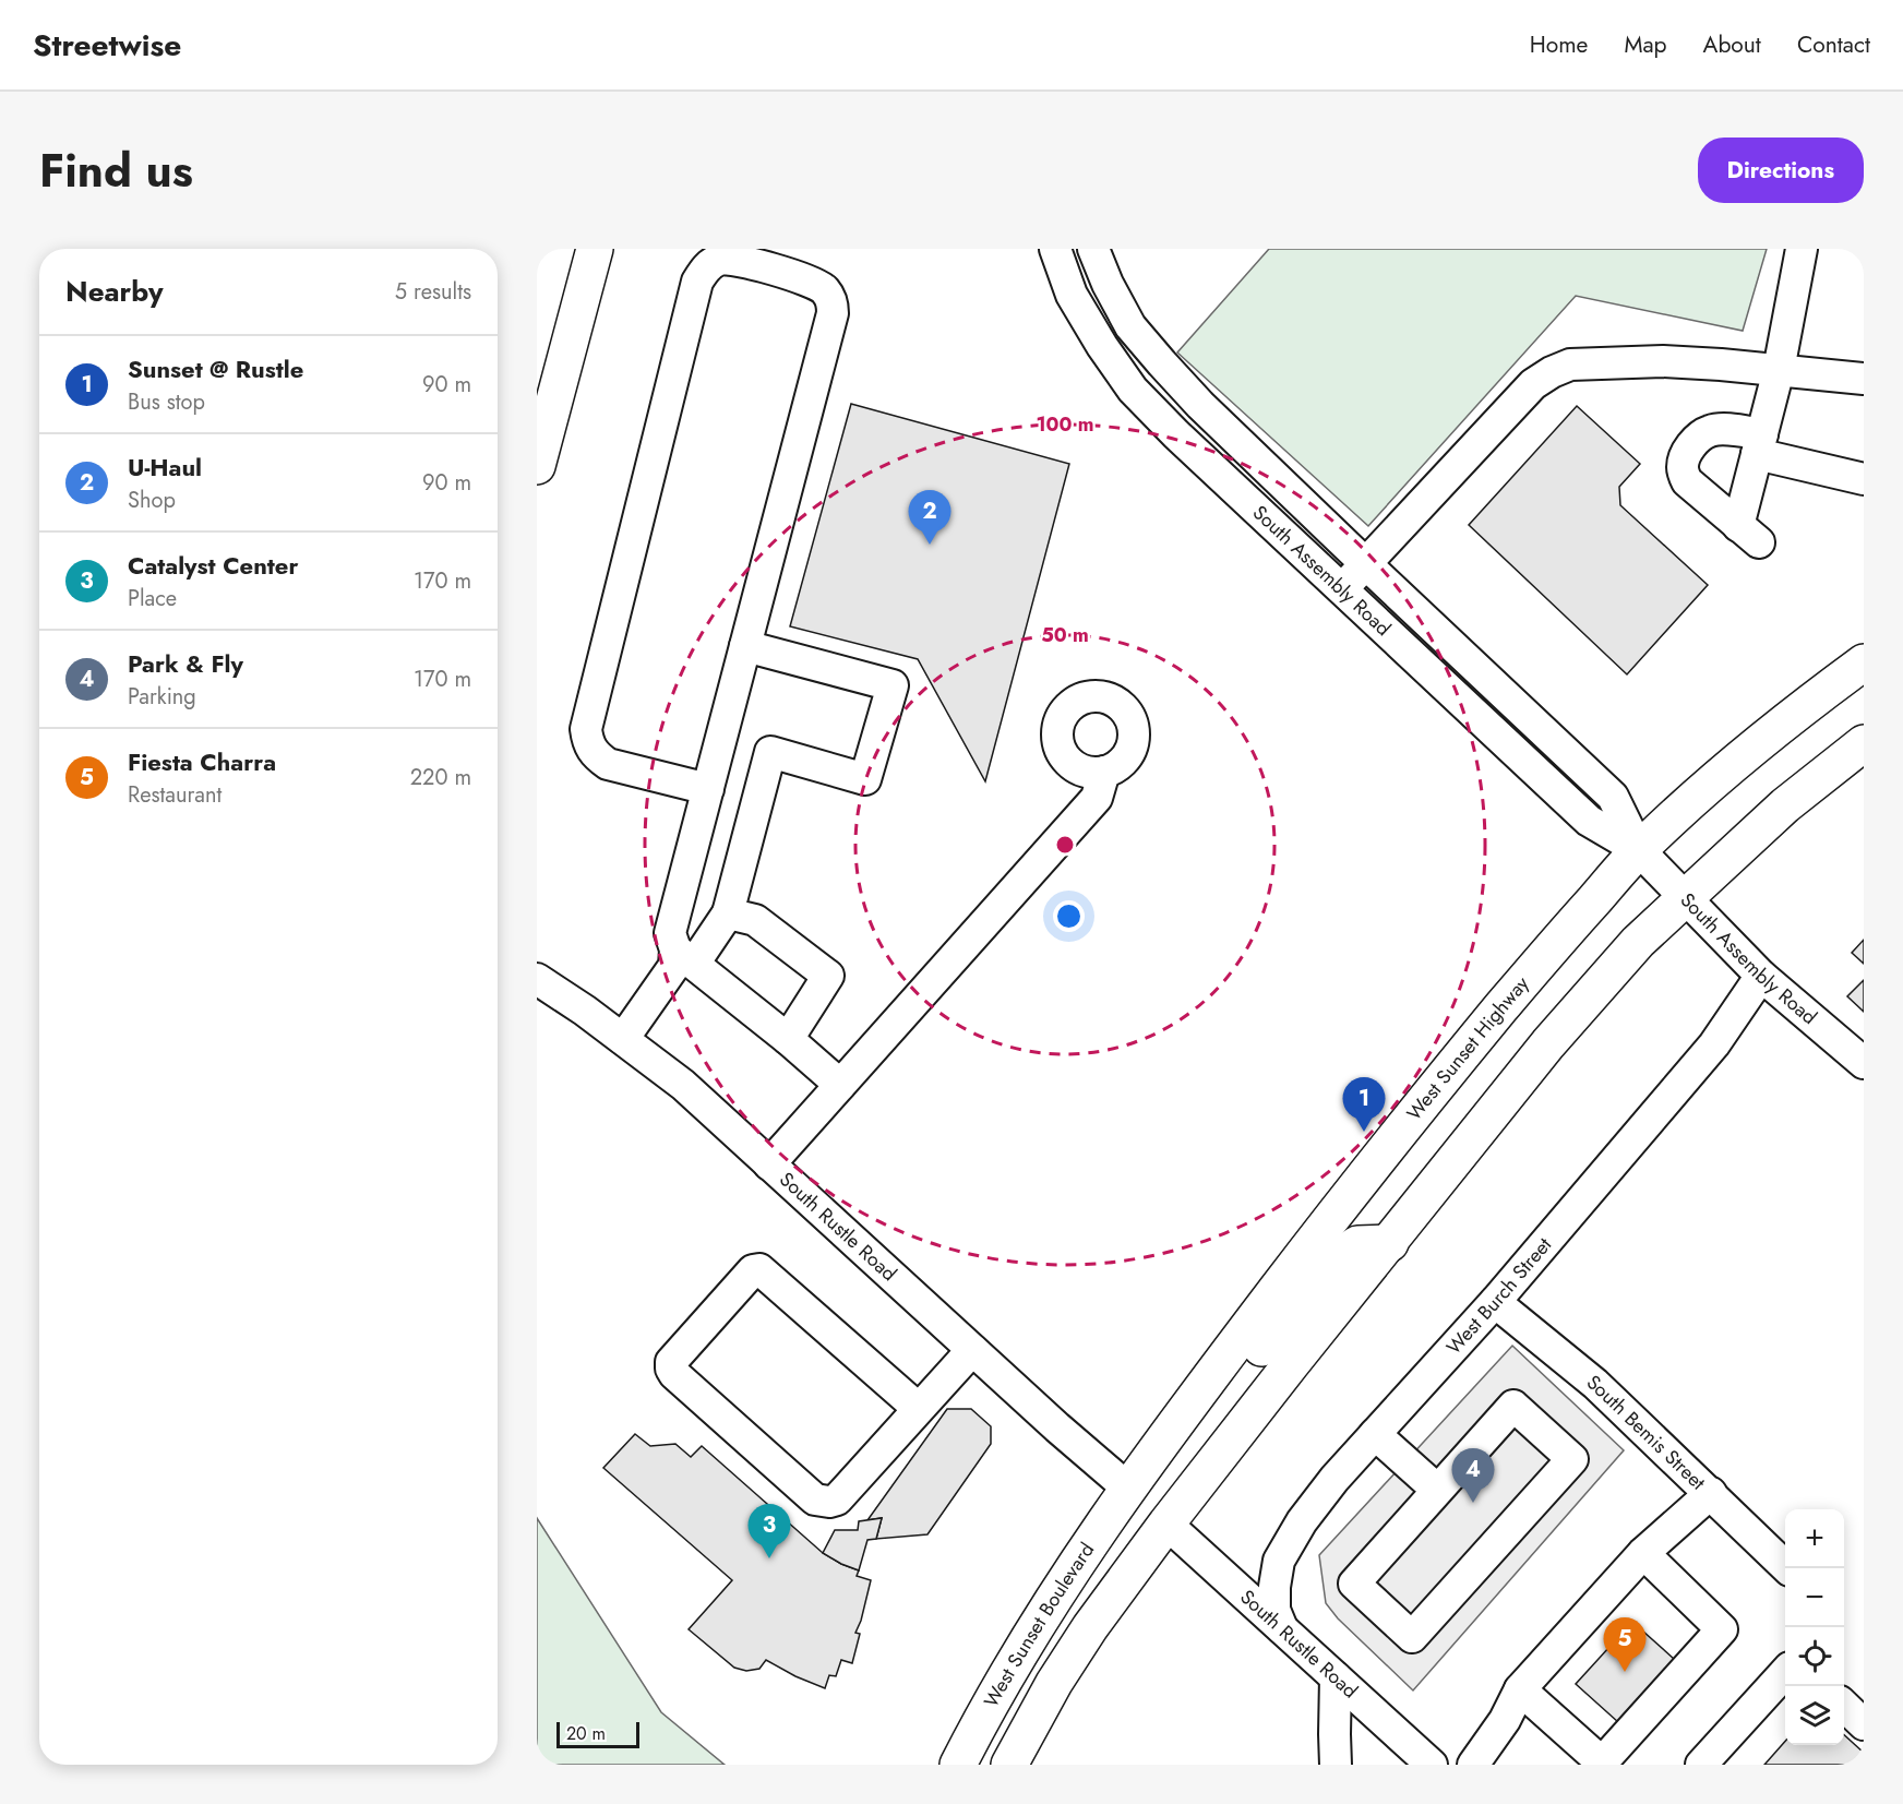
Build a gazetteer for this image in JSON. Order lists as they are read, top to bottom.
{
  "streets": {
    "main road": ["West Sunset Highway", "West Sunset Boulevard"],
    "street": [
      "South Assembly Road",
      "South Rustle Road",
      "West Burch Street",
      "South Bemis Street"
    ]
  },
  "crossings": [
    ["South Assembly Road", "West Sunset Highway"],
    ["South Assembly Road", "West Burch Street"],
    ["West Sunset Highway", "South Rustle Road"],
    ["West Sunset Highway", "West Sunset Boulevard"],
    ["South Rustle Road", "West Burch Street"],
    ["South Rustle Road", "West Sunset Boulevard"],
    ["West Burch Street", "South Bemis Street"]
  ],
  "scale_bar": "20 m",
  "page": {
    "header": "Streetwise",
    "nav": [
      "Home",
      "Map",
      "About",
      "Contact"
    ],
    "title": "Find us",
    "buttons": "Directions",
    "heading": ["Nearby", "5 results"],
    "list": [
      {
        "mark": "1",
        "name": "Sunset @ Rustle",
        "note": "Bus stop",
        "value": "90 m"
      },
      {
        "mark": "2",
        "name": "U-Haul",
        "note": "Shop",
        "value": "90 m"
      },
      {
        "mark": "3",
        "name": "Catalyst Center",
        "note": "Place",
        "value": "170 m"
      },
      {
        "mark": "4",
        "name": "Park & Fly",
        "note": "Parking",
        "value": "170 m"
      },
      {
        "mark": "5",
        "name": "Fiesta Charra",
        "note": "Restaurant",
        "value": "220 m"
      }
    ],
    "pins": [
      "2",
      "1",
      "4",
      "3",
      "5"
    ],
    "map_buttons": ["+", "−"],
    "scale": "20 m"
  },
  "rings": ["100 m", "50 m"]
}
